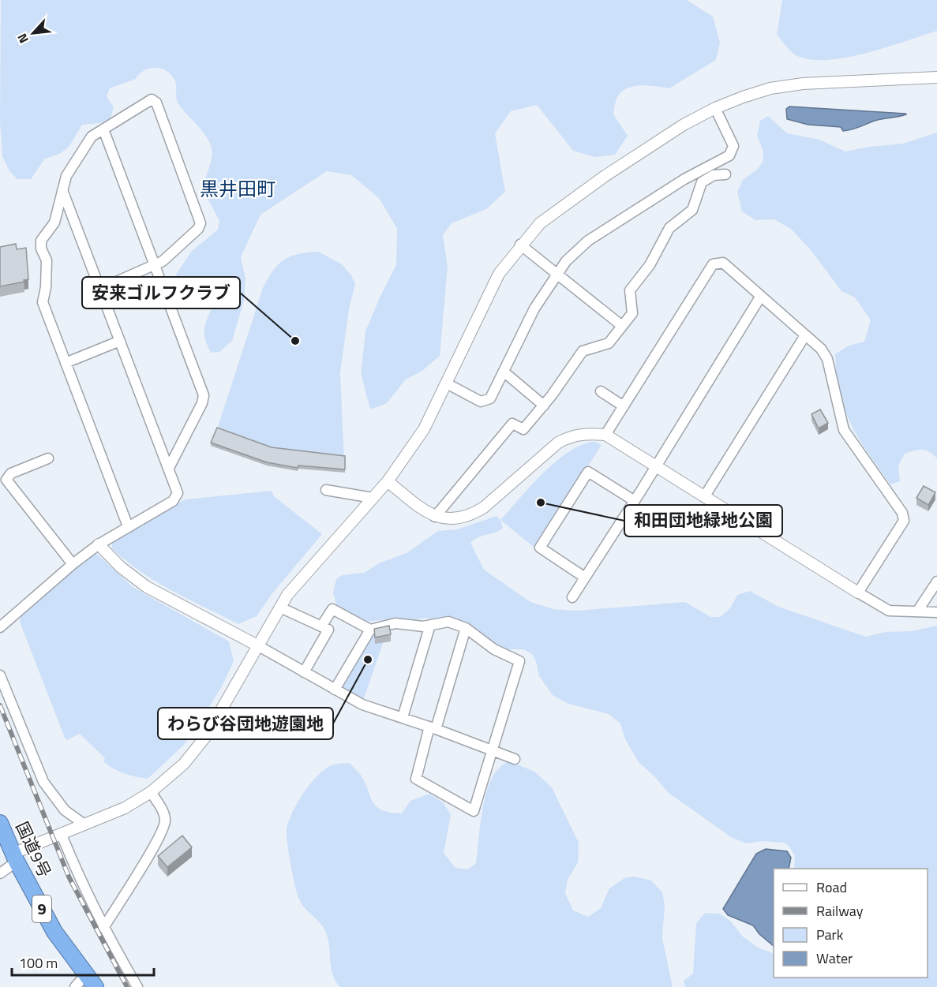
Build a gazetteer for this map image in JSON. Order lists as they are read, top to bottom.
{
  "streets": {
    "highway": ["国道9号", "9"]
  },
  "districts": ["黒井田町"],
  "places": ["安来ゴルフクラブ", "和田団地緑地公園", "わらび谷団地遊園地"],
  "legend": [
    "Road",
    "Railway",
    "Park",
    "Water"
  ],
  "scale_bar": "100 m",
  "north": "bottom left"
}
